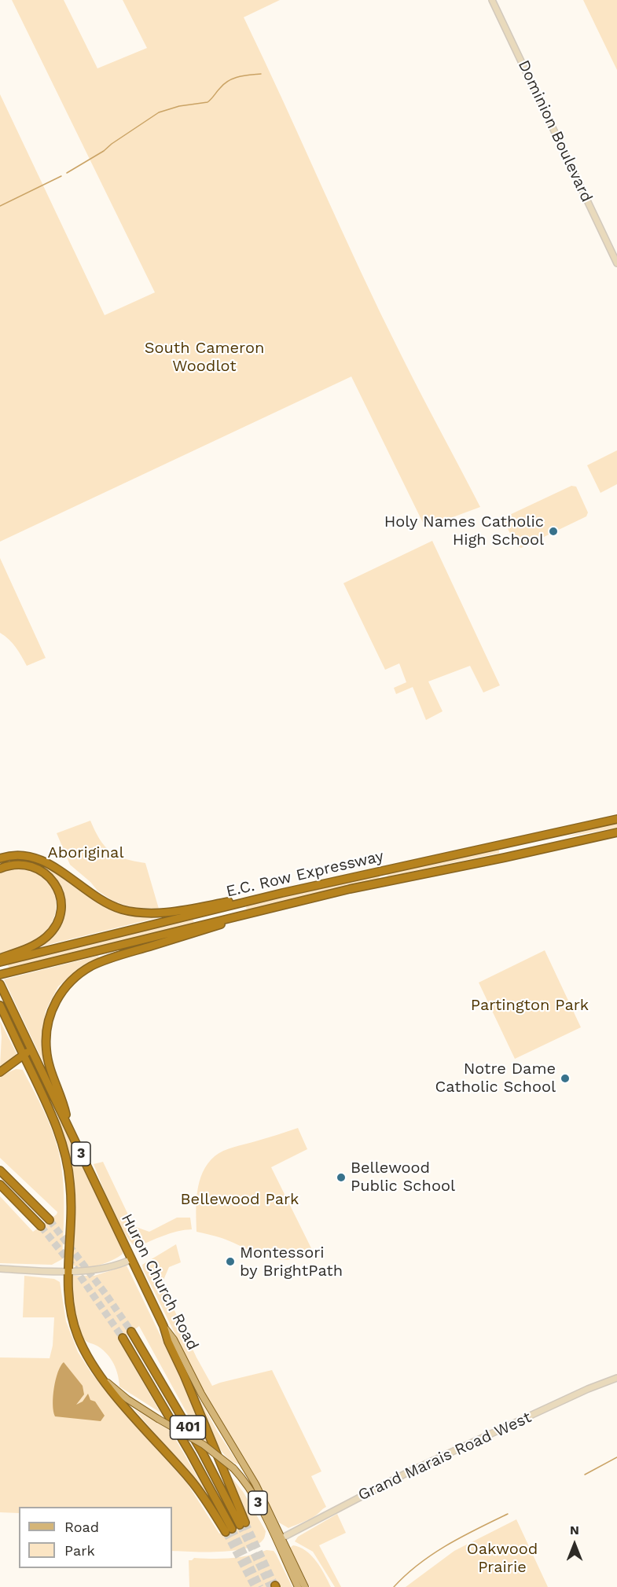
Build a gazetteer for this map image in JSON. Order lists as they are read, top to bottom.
{
  "streets": {
    "highway": [
      "E.C. Row Expressway",
      "3",
      "Huron Church Road",
      "401"
    ],
    "street": ["Dominion Boulevard", "Grand Marais Road West"]
  },
  "crossings": [
    ["Huron Church Road", "401"],
    ["Huron Church Road", "Grand Marais Road West"]
  ],
  "parks": [
    "South Cameron Woodlot",
    "Aboriginal",
    "Partington Park",
    "Bellewood Park",
    "Oakwood Prairie"
  ],
  "places": [
    "Holy Names Catholic High School",
    "Notre Dame Catholic School",
    "Bellewood Public School",
    "Montessori by BrightPath"
  ],
  "legend": ["Road", "Park"],
  "north": "top"
}
